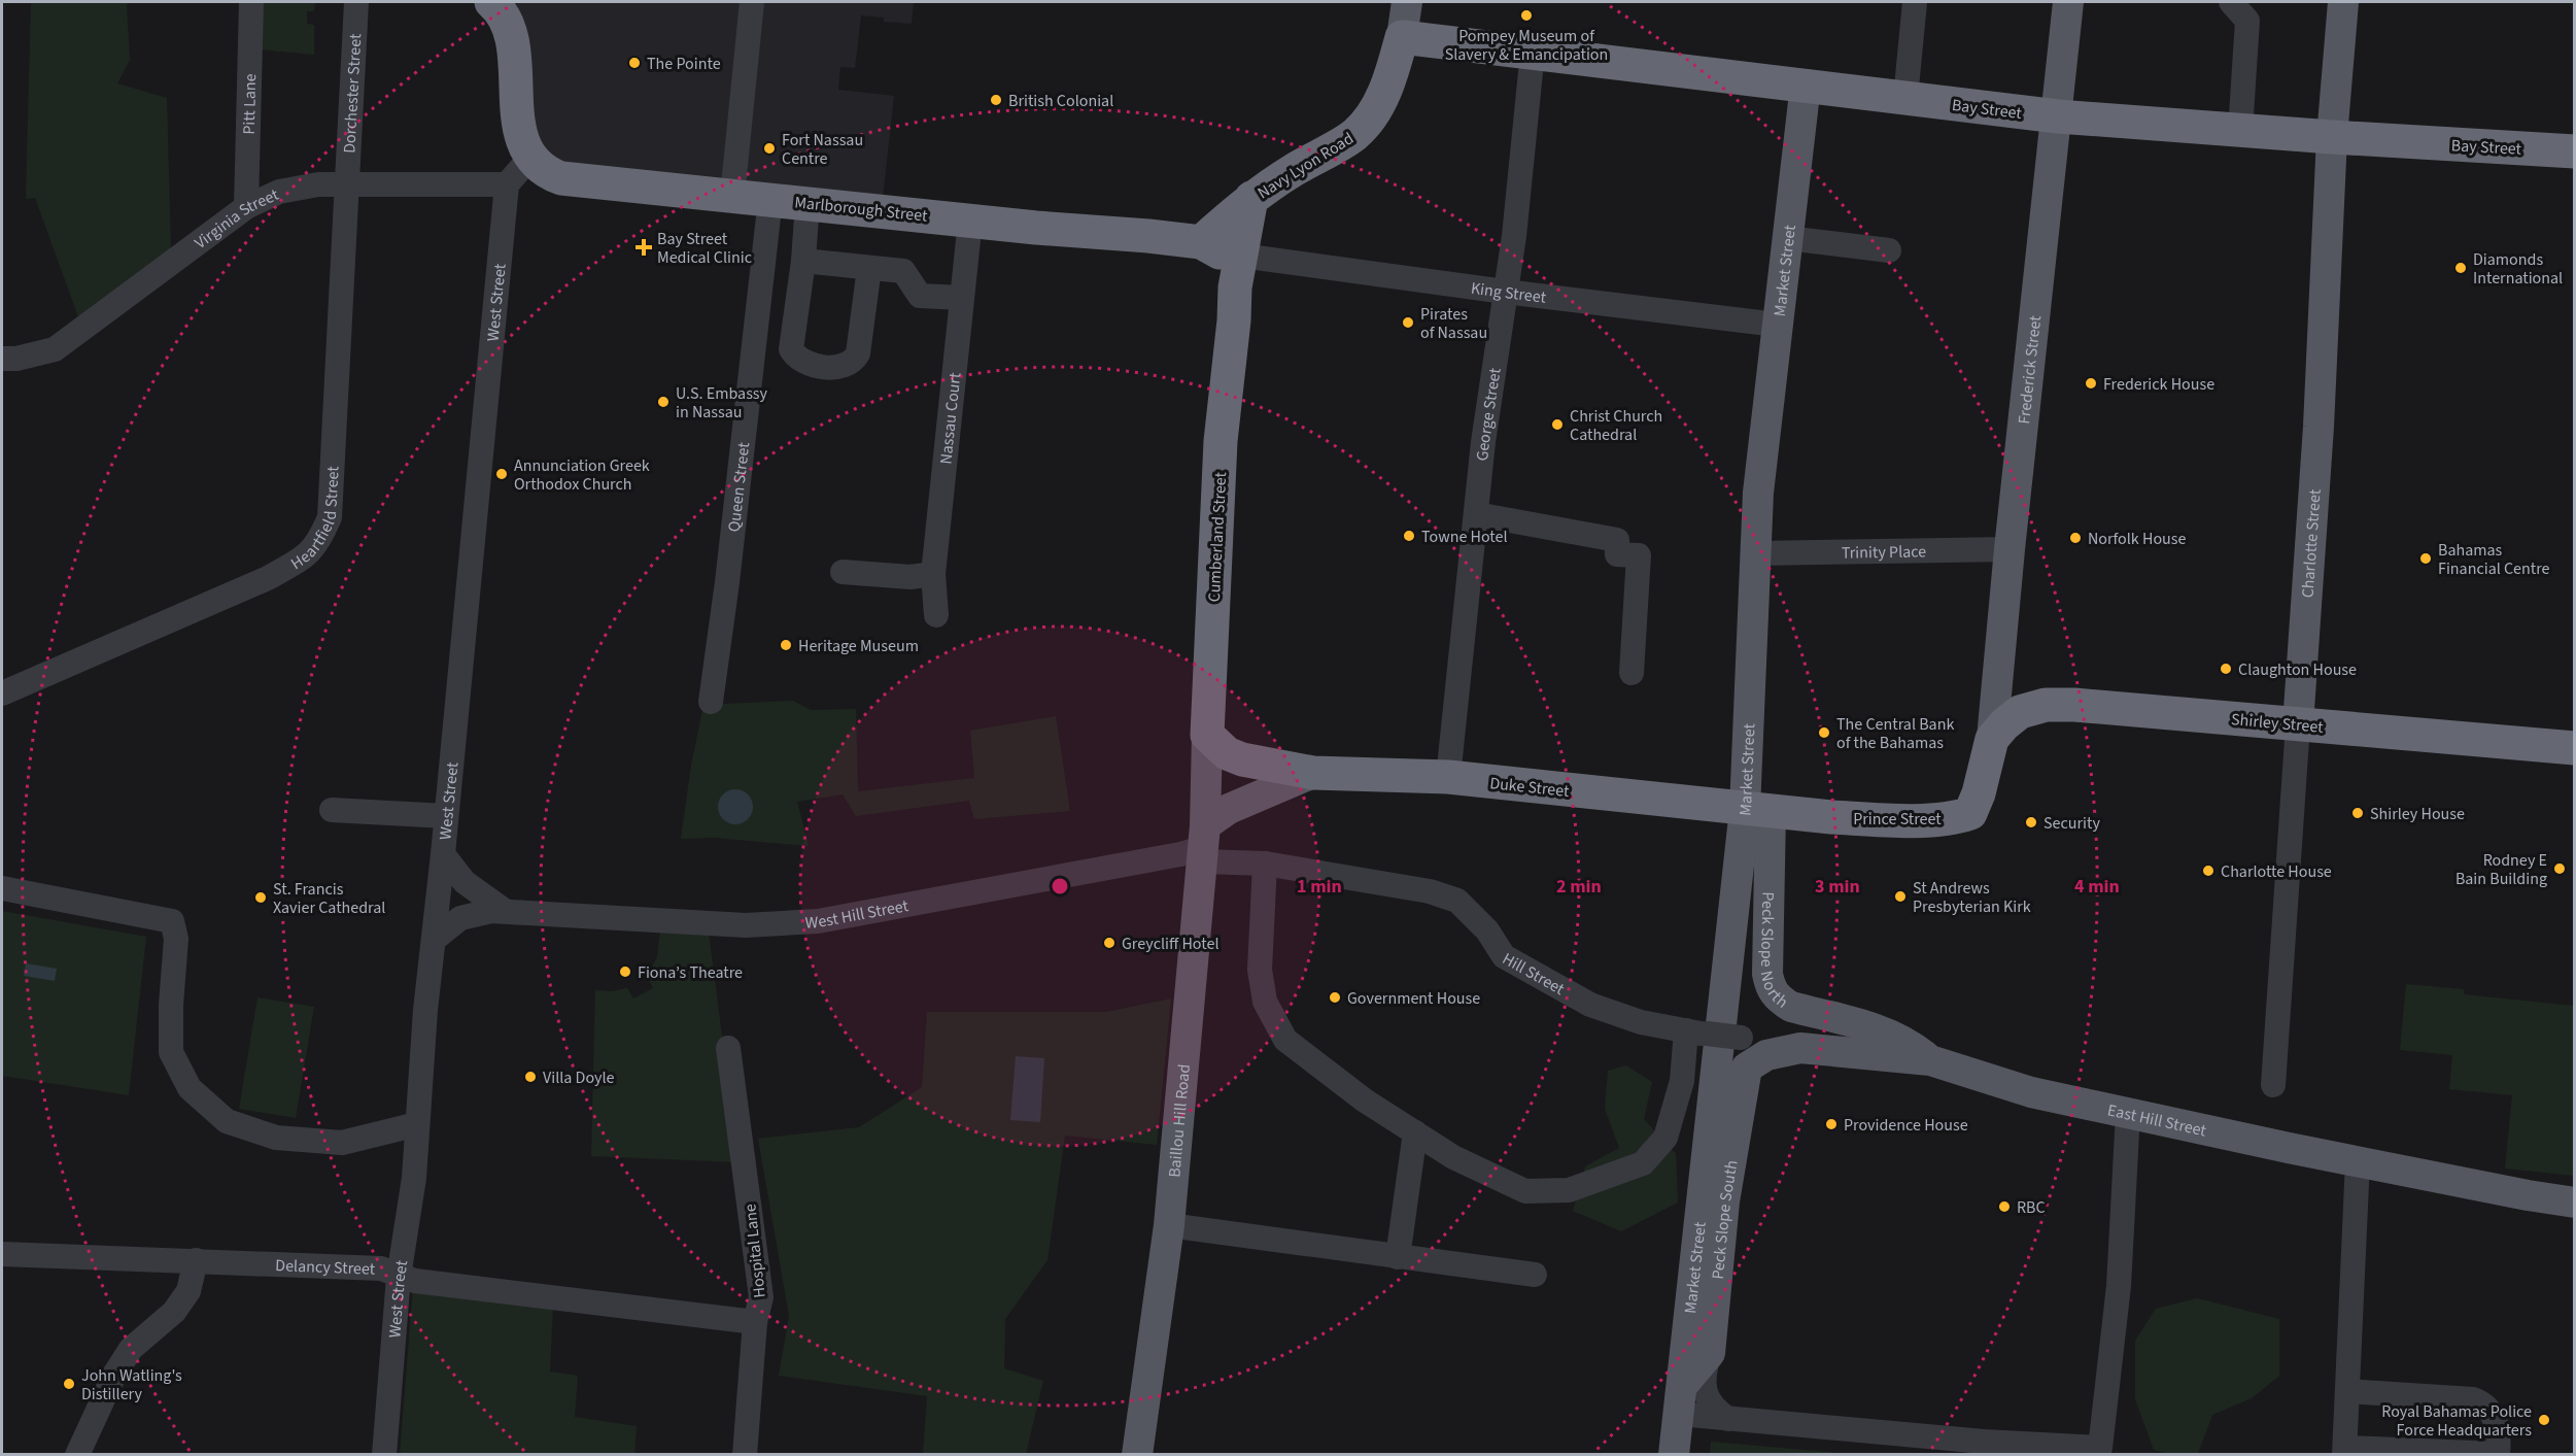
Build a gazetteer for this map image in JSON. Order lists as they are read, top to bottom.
{
  "streets": {
    "highway": [
      "Bay Street",
      "Navy Lyon Road",
      "Marlborough Street",
      "Cumberland Street",
      "Shirley Street",
      "Duke Street",
      "Prince Street"
    ],
    "main road": [
      "Market Street",
      "Frederick Street",
      "Charlotte Street",
      "Peck Slope North",
      "East Hill Street",
      "Baillou Hill Road",
      "Peck Slope South"
    ],
    "street": [
      "Dorchester Street",
      "Pitt Lane",
      "Virginia Street",
      "King Street",
      "West Street",
      "George Street",
      "Nassau Court",
      "Queen Street",
      "Heartfield Street",
      "Trinity Place",
      "West Hill Street",
      "Hill Street",
      "Hospital Lane",
      "Delancy Street"
    ]
  },
  "crossings": [
    ["Dorchester Street", "Virginia Street"],
    ["Dorchester Street", "Heartfield Street"],
    ["Pitt Lane", "Virginia Street"],
    ["Bay Street", "Navy Lyon Road"],
    ["Bay Street", "Market Street"],
    ["Bay Street", "Frederick Street"],
    ["Bay Street", "George Street"],
    ["Bay Street", "Charlotte Street"],
    ["Navy Lyon Road", "Marlborough Street"],
    ["Navy Lyon Road", "Cumberland Street"],
    ["Marlborough Street", "Nassau Court"],
    ["Marlborough Street", "Queen Street"],
    ["Marlborough Street", "Cumberland Street"],
    ["Virginia Street", "West Street"],
    ["Virginia Street", "Heartfield Street"],
    ["Market Street", "King Street"],
    ["Market Street", "Trinity Place"],
    ["Market Street", "Duke Street"],
    ["Market Street", "Prince Street"],
    ["Market Street", "Peck Slope North"],
    ["King Street", "George Street"],
    ["King Street", "Cumberland Street"],
    ["West Street", "West Hill Street"],
    ["West Street", "Delancy Street"],
    ["Frederick Street", "Trinity Place"],
    ["Frederick Street", "Shirley Street"],
    ["Frederick Street", "Prince Street"],
    ["George Street", "Duke Street"],
    ["Cumberland Street", "Duke Street"],
    ["Cumberland Street", "Baillou Hill Road"],
    ["Charlotte Street", "Shirley Street"],
    ["Shirley Street", "Prince Street"],
    ["Duke Street", "Prince Street"],
    ["Duke Street", "West Hill Street"],
    ["Duke Street", "Peck Slope North"],
    ["Duke Street", "Hill Street"],
    ["Duke Street", "Baillou Hill Road"],
    ["Prince Street", "Peck Slope North"],
    ["West Hill Street", "Hill Street"],
    ["West Hill Street", "Baillou Hill Road"],
    ["Peck Slope North", "East Hill Street"],
    ["Hill Street", "East Hill Street"],
    ["Hill Street", "Baillou Hill Road"],
    ["East Hill Street", "Peck Slope South"],
    ["Hospital Lane", "Delancy Street"]
  ],
  "places": {
    "other": [
      "Pompey Museum of Slavery & Emancipation",
      "The Pointe",
      "British Colonial",
      "Fort Nassau Centre",
      "Diamonds International",
      "Pirates of Nassau",
      "Frederick House",
      "U.S. Embassy in Nassau",
      "Christ Church Cathedral",
      "Annunciation Greek Orthodox Church",
      "Towne Hotel",
      "Norfolk House",
      "Bahamas Financial Centre",
      "Heritage Museum",
      "Claughton House",
      "The Central Bank of the Bahamas",
      "Shirley House",
      "Security",
      "Rodney E Bain Building",
      "Charlotte House",
      "St Andrews Presbyterian Kirk",
      "St. Francis Xavier Cathedral",
      "Greycliff Hotel",
      "Fiona’s Theatre",
      "Government House",
      "Villa Doyle",
      "Providence House",
      "RBC",
      "John Watling's Distillery",
      "Royal Bahamas Police Force Headquarters"
    ],
    "health": ["Bay Street Medical Clinic"]
  },
  "rings": [
    "1 min",
    "2 min",
    "3 min",
    "4 min"
  ]
}
